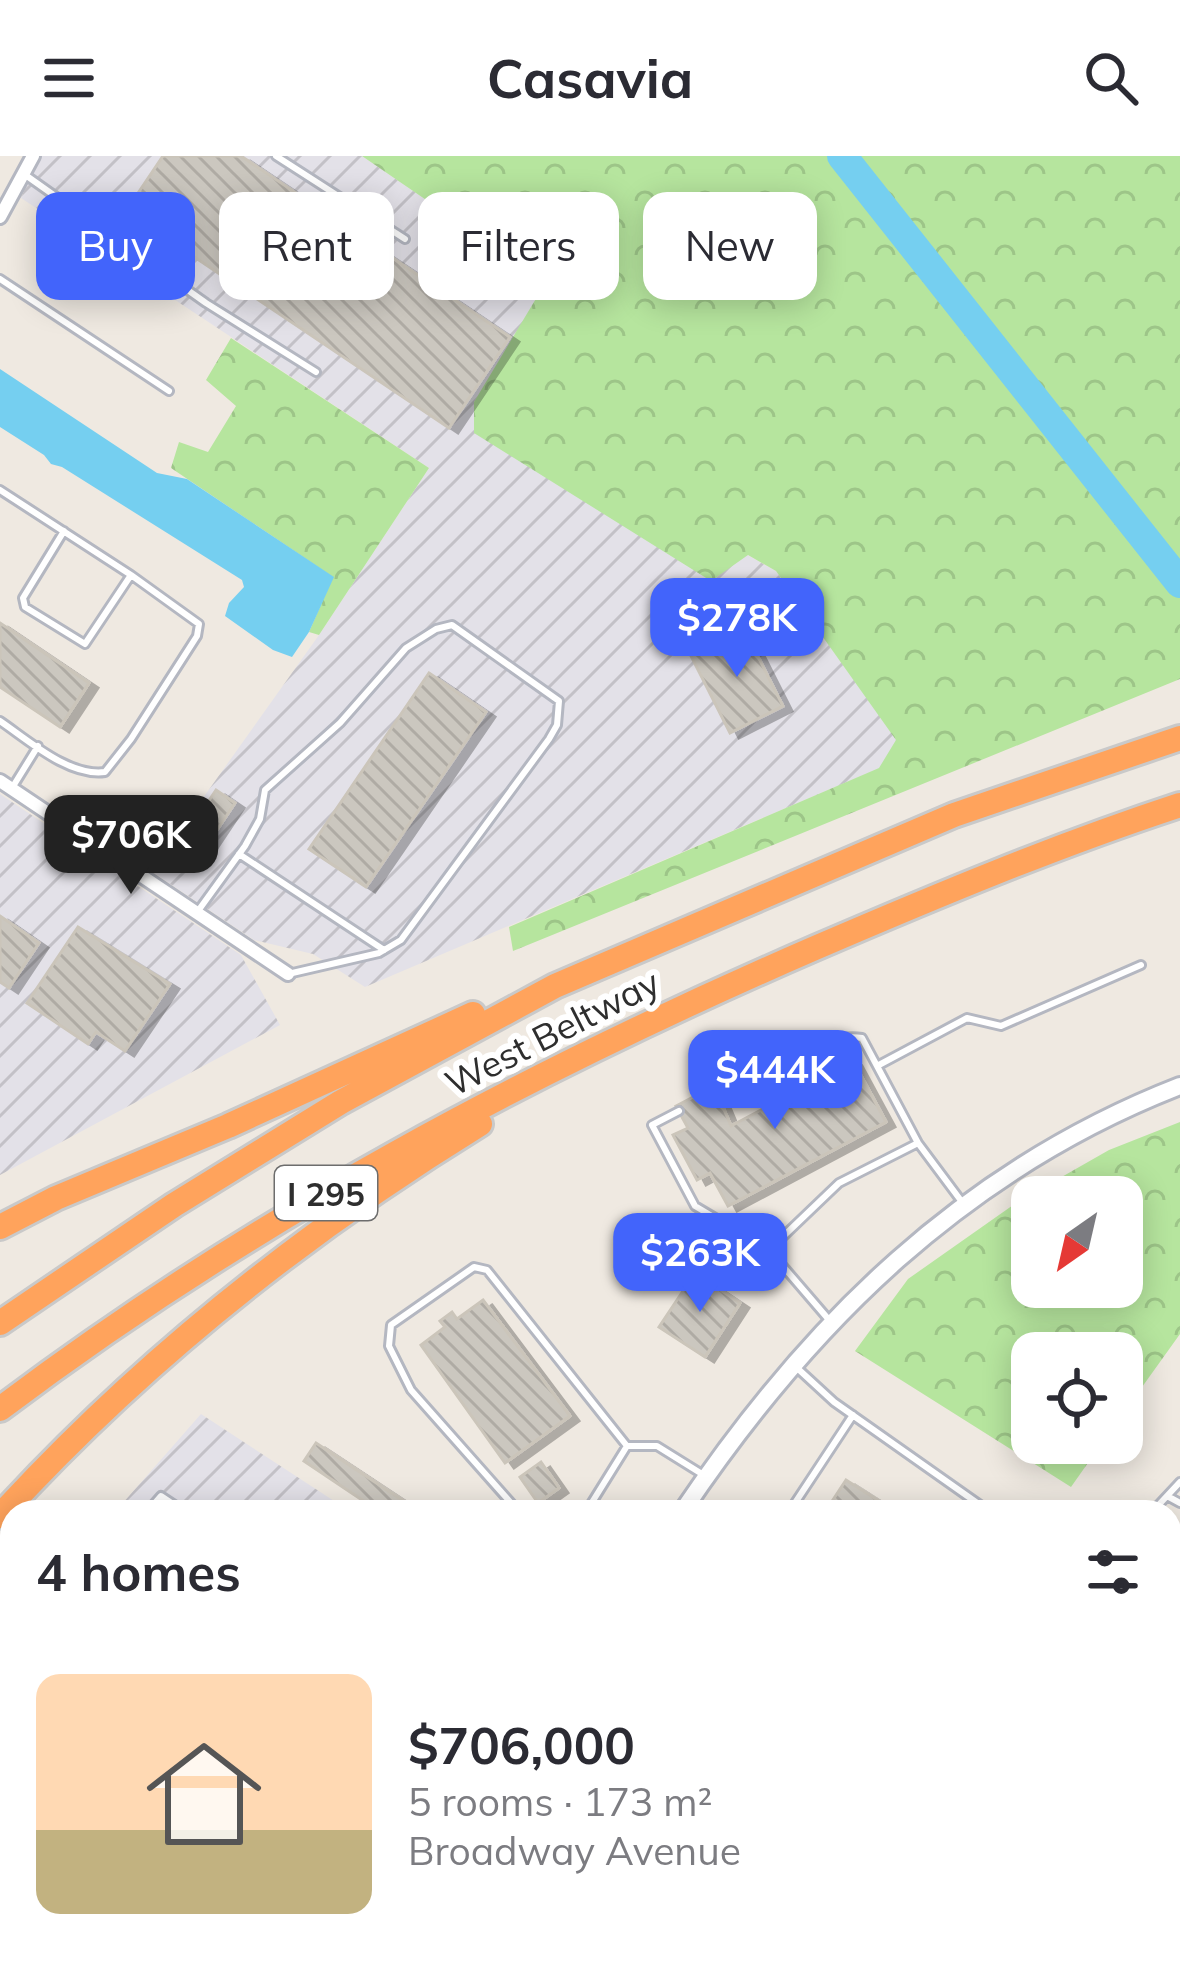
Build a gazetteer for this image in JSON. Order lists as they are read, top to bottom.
{
  "streets": {
    "highway": ["West Beltway", "I 295"]
  },
  "north": "bottom left",
  "page": {
    "header": "Casavia",
    "chip": [
      "Buy",
      "Rent",
      "Filters",
      "New"
    ],
    "price": [
      "$278K",
      "$706K",
      "$444K",
      "$263K"
    ],
    "heading": "4 homes",
    "list": [
      {
        "name": "$706,000",
        "note": "5 rooms · 173 m² · Broadway Avenue"
      }
    ]
  }
}
